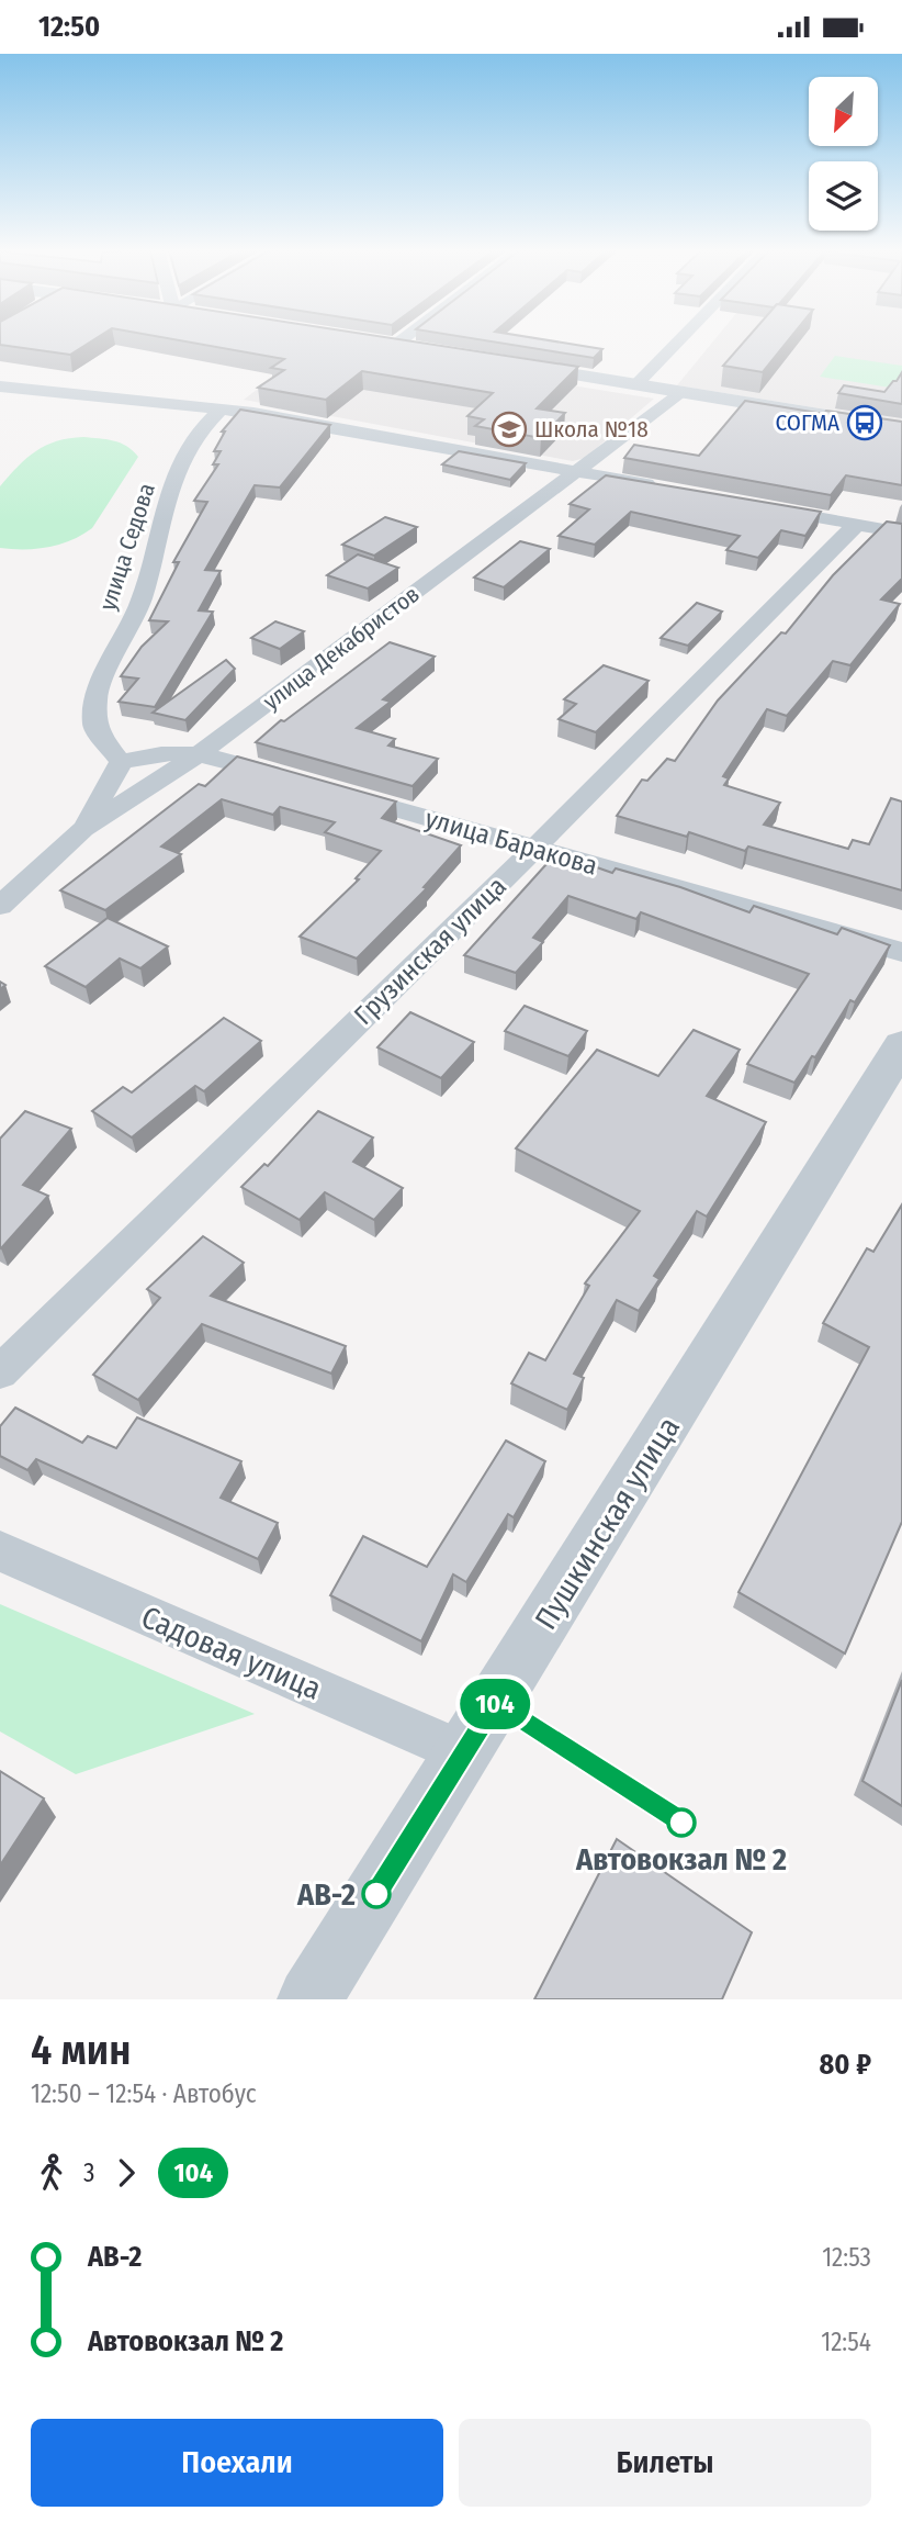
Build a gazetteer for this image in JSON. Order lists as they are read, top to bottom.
{
  "streets": {
    "street": [
      "улица Седова",
      "улица Декабристов",
      "улица Баракова",
      "Грузинская улица",
      "Пушкинская улица",
      "Садовая улица"
    ]
  },
  "crossings": [
    ["улица Баракова", "Грузинская улица"],
    ["Пушкинская улица", "Садовая улица"]
  ],
  "places": {
    "bus stop": ["СОГМА"],
    "school or university": ["Школа №18"],
    "other": ["Автовокзал № 2", "АВ-2"]
  },
  "lines": ["bus line 104"],
  "north": "bottom left",
  "page": {
    "status": "12:50",
    "on_map": "104",
    "heading": ["4 мин", "12:50 – 12:54 · Автобус", "80 ₽"],
    "legs": ["3", "104"],
    "list": [
      {
        "name": "АВ-2",
        "value": "12:53"
      },
      {
        "name": "Автовокзал № 2",
        "value": "12:54"
      }
    ],
    "buttons": ["Поехали", "Билеты"]
  }
}
